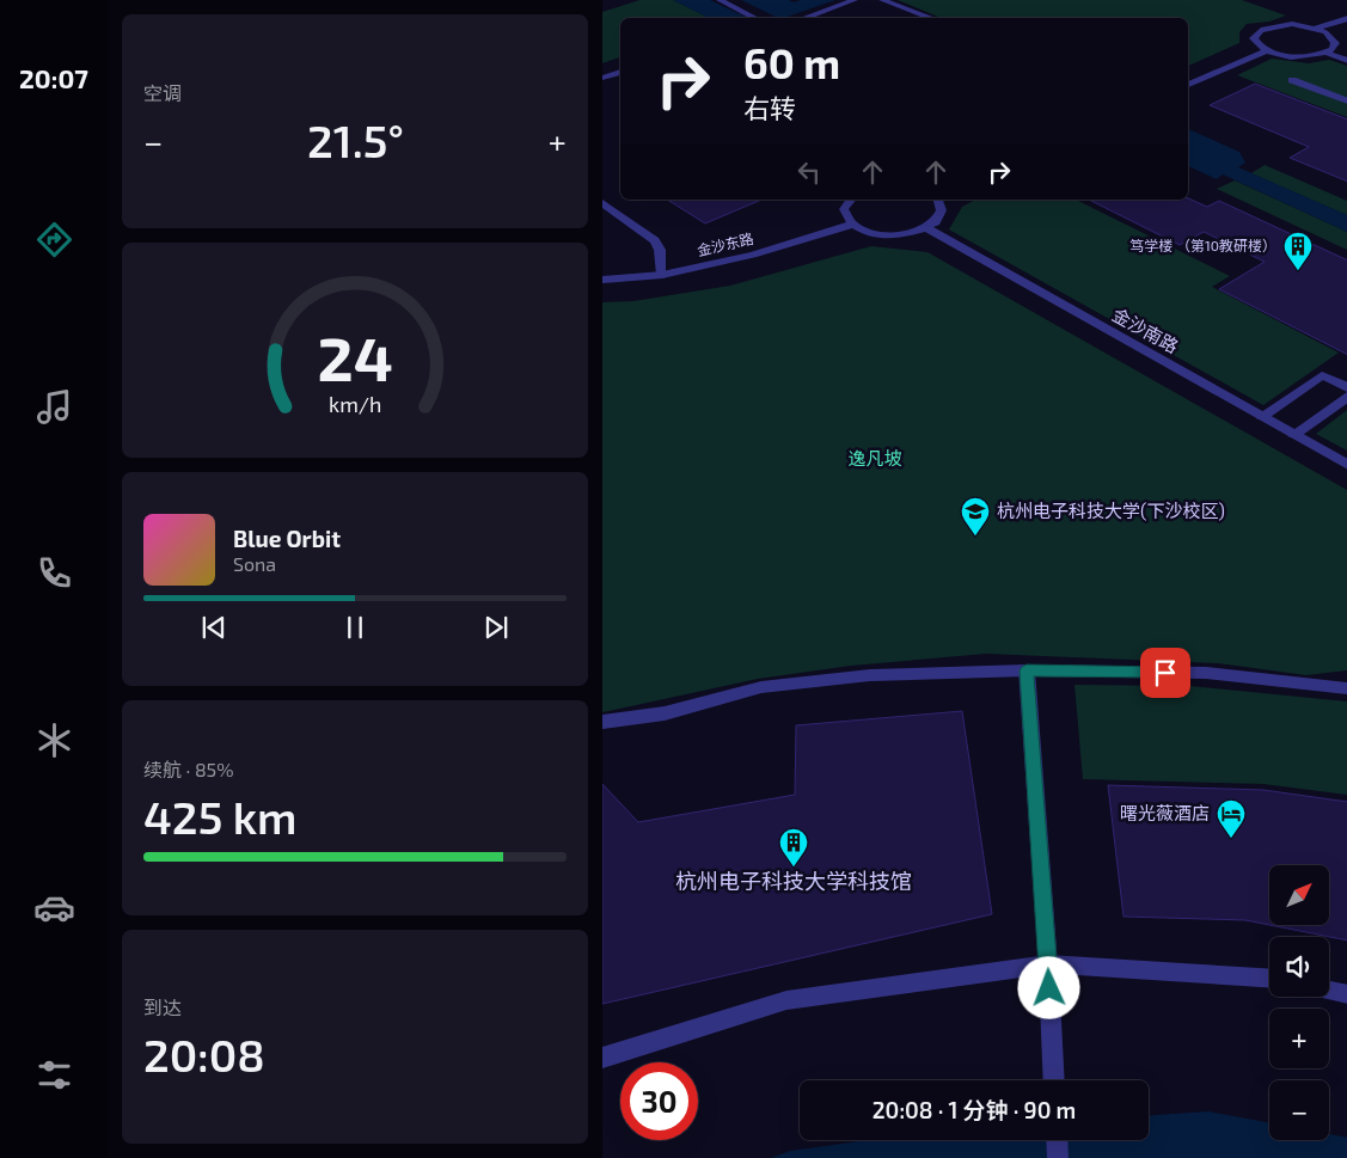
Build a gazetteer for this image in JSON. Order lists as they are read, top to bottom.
{
  "streets": {
    "street": ["金沙东路", "金沙南路"]
  },
  "parks": ["逸凡坡"],
  "places": {
    "building": ["笃学楼 （第10教研楼）", "杭州电子科技大学科技馆"],
    "school or university": ["杭州电子科技大学(下沙校区)"],
    "hotel": ["曙光薇酒店"]
  },
  "north": "top right",
  "page": {
    "tabs": "20:07",
    "tile": [
      "空调",
      ["续航 · 85%", "425 km"],
      ["到达", "20:08"]
    ],
    "turn": ["60 m", "右转"],
    "heat": ["−", "21.5°", "+"],
    "song": ["Blue Orbit", "Sona"],
    "map_buttons": ["+", "−"],
    "limit": "30",
    "trip": "20:08 · 1 分钟 · 90 m",
    "gauge": ["24", "km/h"]
  }
}
